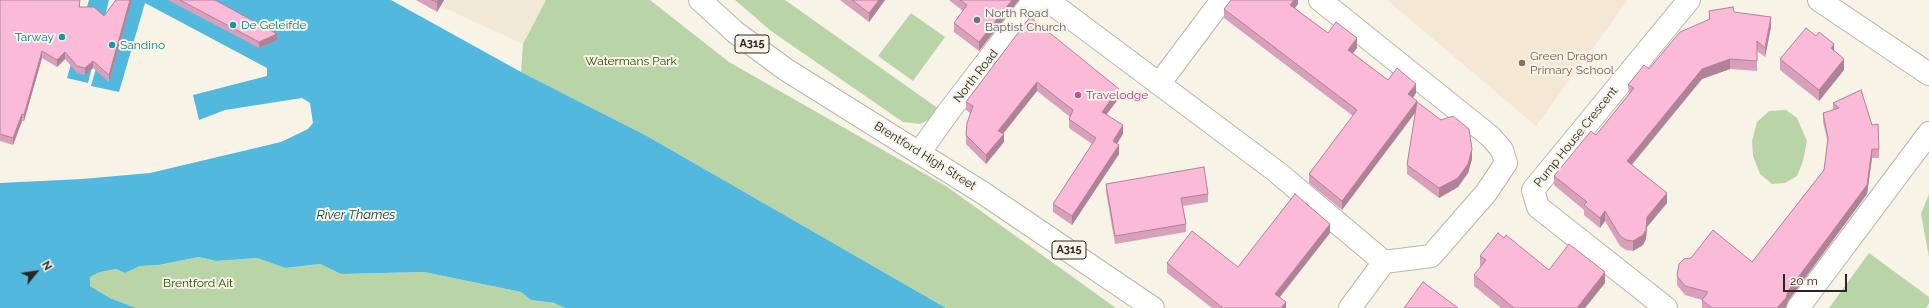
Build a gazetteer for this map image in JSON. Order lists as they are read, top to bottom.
{
  "streets": {
    "street": [
      "A315",
      "North Road",
      "Pump House Crescent",
      "Brentford High Street"
    ]
  },
  "crossings": [
    ["North Road", "Brentford High Street"]
  ],
  "water": ["River Thames"],
  "parks": ["Watermans Park", "Brentford Ait"],
  "places": [
    "North Road Baptist Church",
    "De Geleifde",
    "Tarway",
    "Sandino",
    "Green Dragon Primary School",
    "Travelodge"
  ],
  "scale_bar": "20 m",
  "north": "top right"
}
